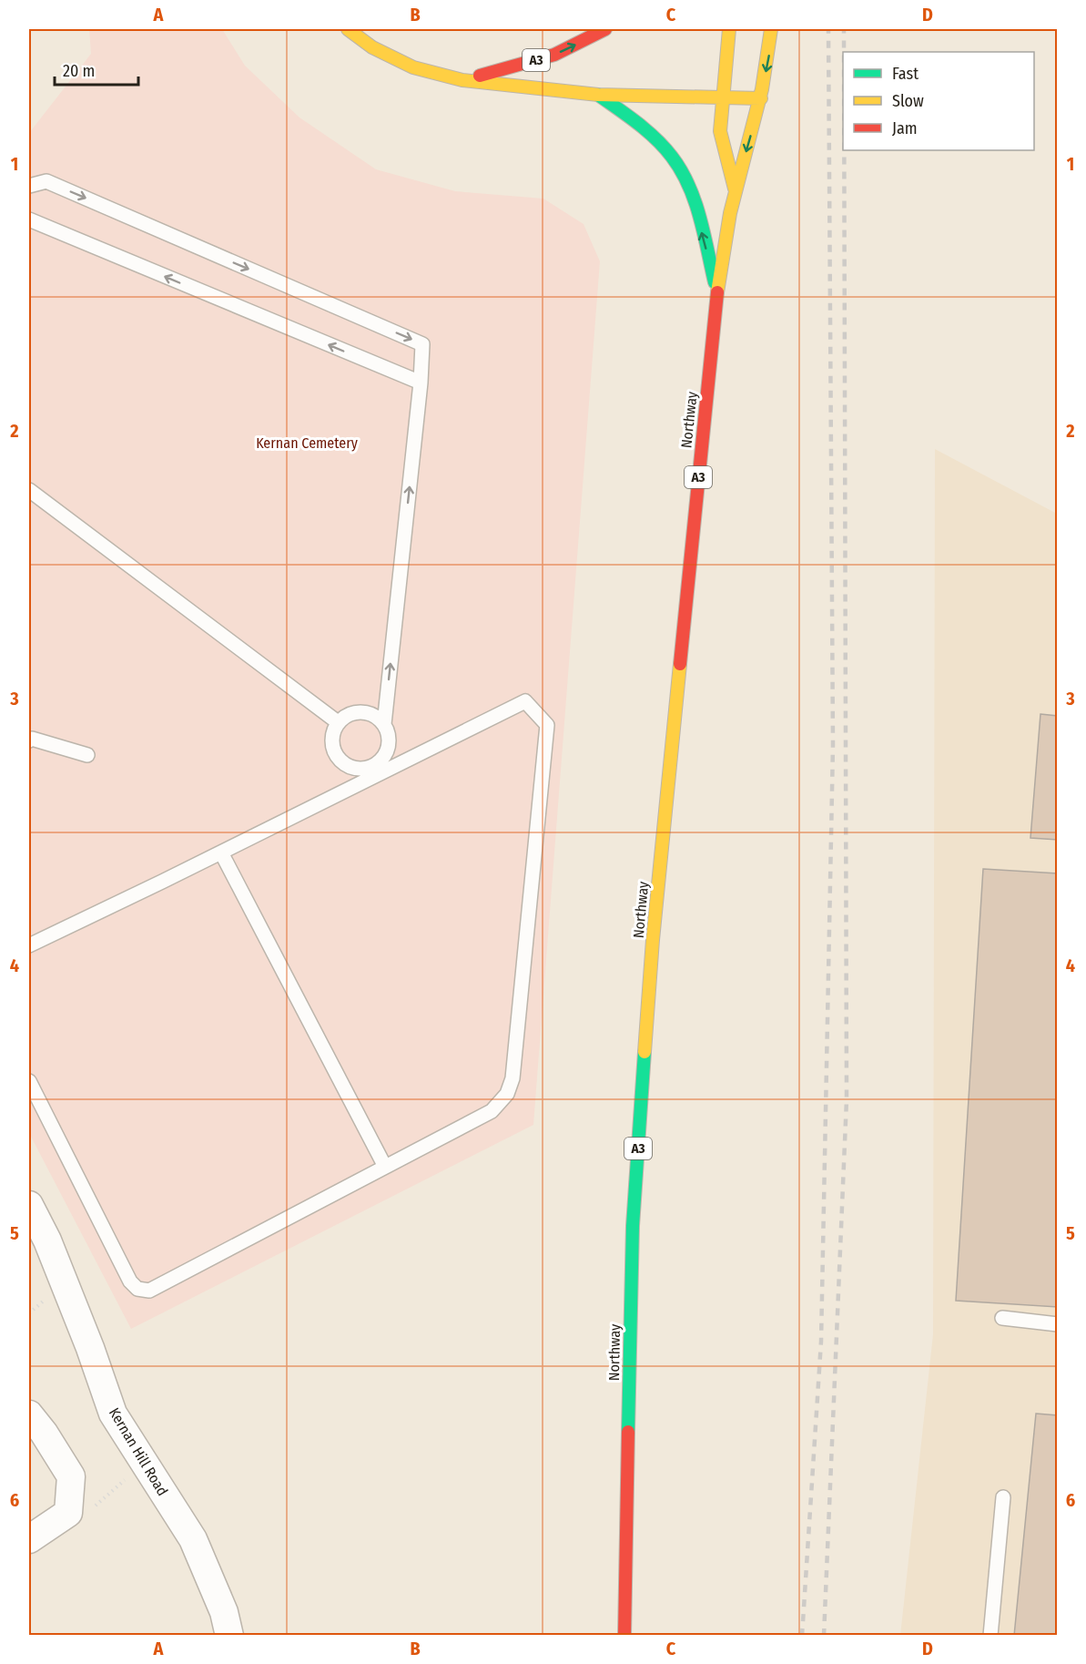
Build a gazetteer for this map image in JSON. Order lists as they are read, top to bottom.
{
  "streets": {
    "highway": ["A3", "Northway"],
    "street": ["Kernan Hill Road"]
  },
  "crossings": [
    ["A3", "Northway"]
  ],
  "parks": ["Kernan Cemetery"],
  "legend": ["Fast", "Slow", "Jam"],
  "scale_bar": "20 m",
  "grid": {
    "columns": [
      "A",
      "B",
      "C",
      "D"
    ],
    "rows": [
      "1",
      "2",
      "3",
      "4",
      "5",
      "6"
    ]
  }
}
